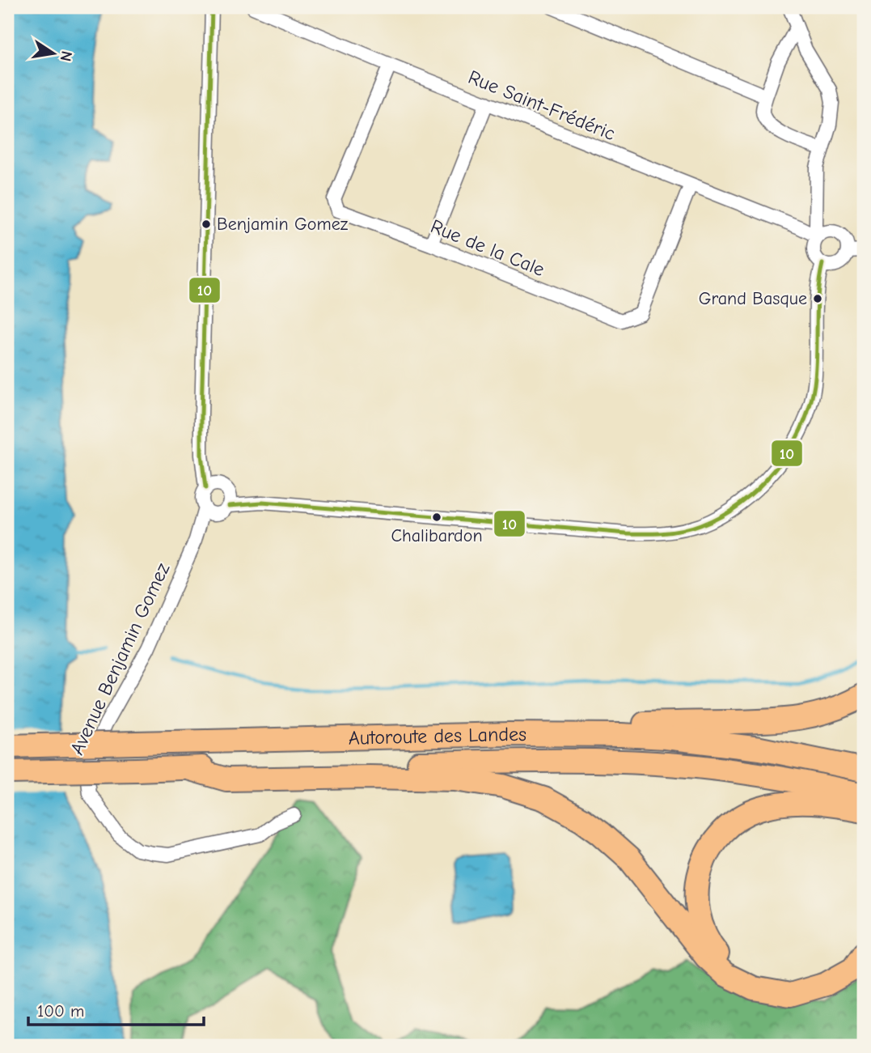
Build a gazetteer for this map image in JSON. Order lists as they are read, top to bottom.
{
  "streets": {
    "highway": ["Autoroute des Landes"],
    "street": ["Rue Saint-Frédéric", "Rue de la Cale", "Avenue Benjamin Gomez"]
  },
  "crossings": [
    ["Rue Saint-Frédéric", "Rue de la Cale"]
  ],
  "places": ["Benjamin Gomez", "Grand Basque", "Chalibardon"],
  "lines": ["transit line 10"],
  "scale_bar": "100 m",
  "north": "right"
}
